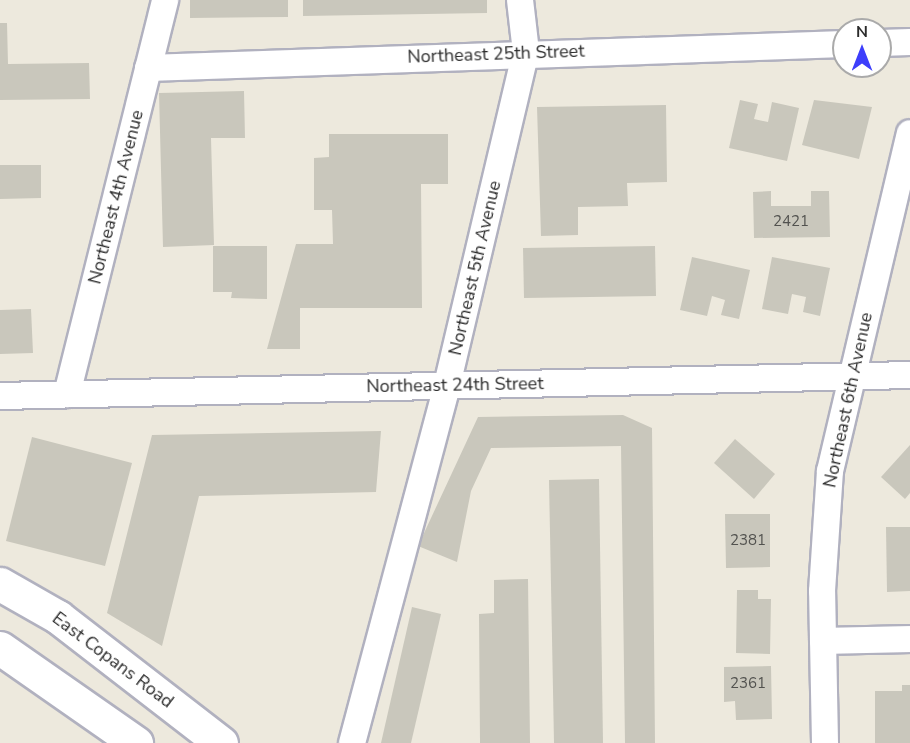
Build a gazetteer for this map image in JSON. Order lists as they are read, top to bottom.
{
  "streets": {
    "main road": ["East Copans Road"],
    "street": [
      "Northeast 25th Street",
      "Northeast 4th Avenue",
      "Northeast 5th Avenue",
      "Northeast 24th Street",
      "Northeast 6th Avenue"
    ]
  },
  "crossings": [
    ["Northeast 25th Street", "Northeast 4th Avenue"],
    ["Northeast 25th Street", "Northeast 5th Avenue"],
    ["Northeast 4th Avenue", "Northeast 24th Street"],
    ["Northeast 5th Avenue", "Northeast 24th Street"],
    ["Northeast 24th Street", "Northeast 6th Avenue"]
  ],
  "house_numbers": ["2421", "2381", "2361"],
  "north": "top"
}
